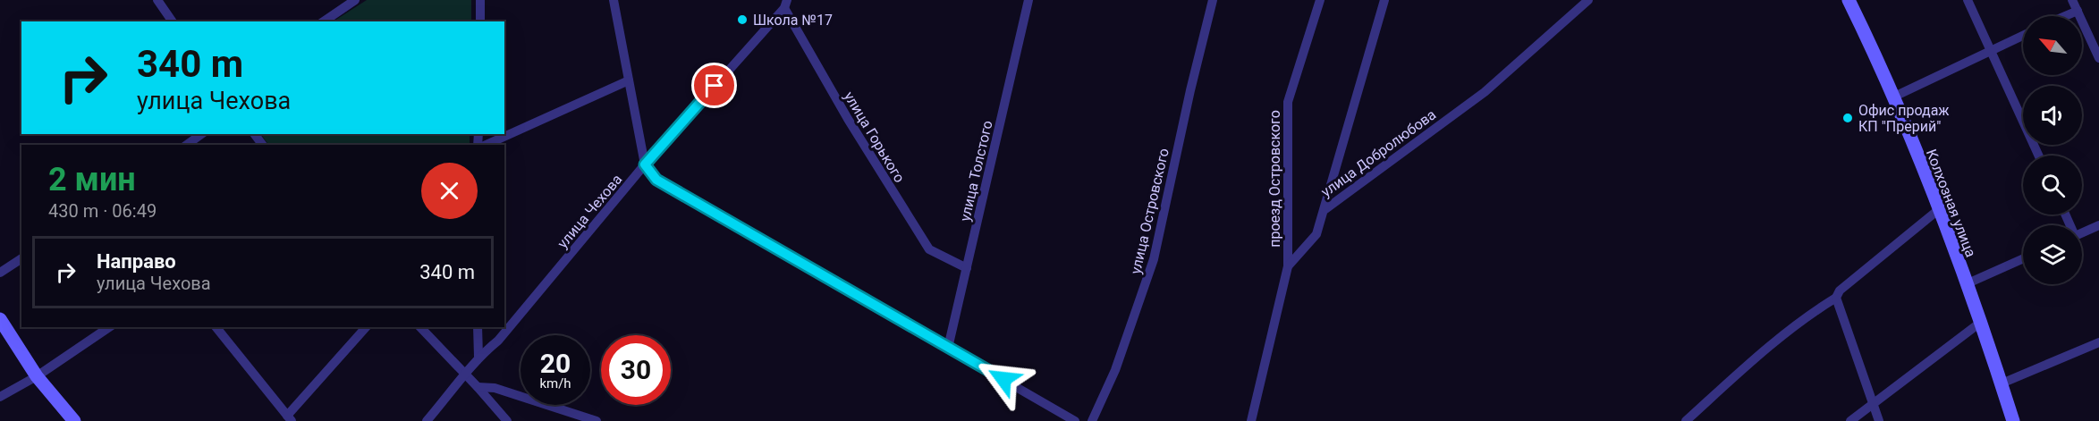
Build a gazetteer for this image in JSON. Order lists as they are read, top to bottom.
{
  "streets": {
    "main road": ["Колхозная улица"],
    "street": [
      "улица Горького",
      "улица Добролюбова",
      "улица Толстого",
      "проезд Островского",
      "улица Чехова",
      "улица Островского"
    ]
  },
  "crossings": [
    ["улица Горького", "улица Толстого"],
    ["улица Горького", "улица Чехова"]
  ],
  "places": ["Школа №17", "Офис продаж КП \"Прерий\""],
  "north": "top left",
  "page": {
    "turn": ["340 m", "улица Чехова"],
    "heading": ["2 мин", "430 m · 06:49"],
    "list": [
      {
        "name": "Направо",
        "note": "улица Чехова",
        "value": "340 m"
      }
    ],
    "speed": "20 km/h",
    "limit": "30"
  }
}
